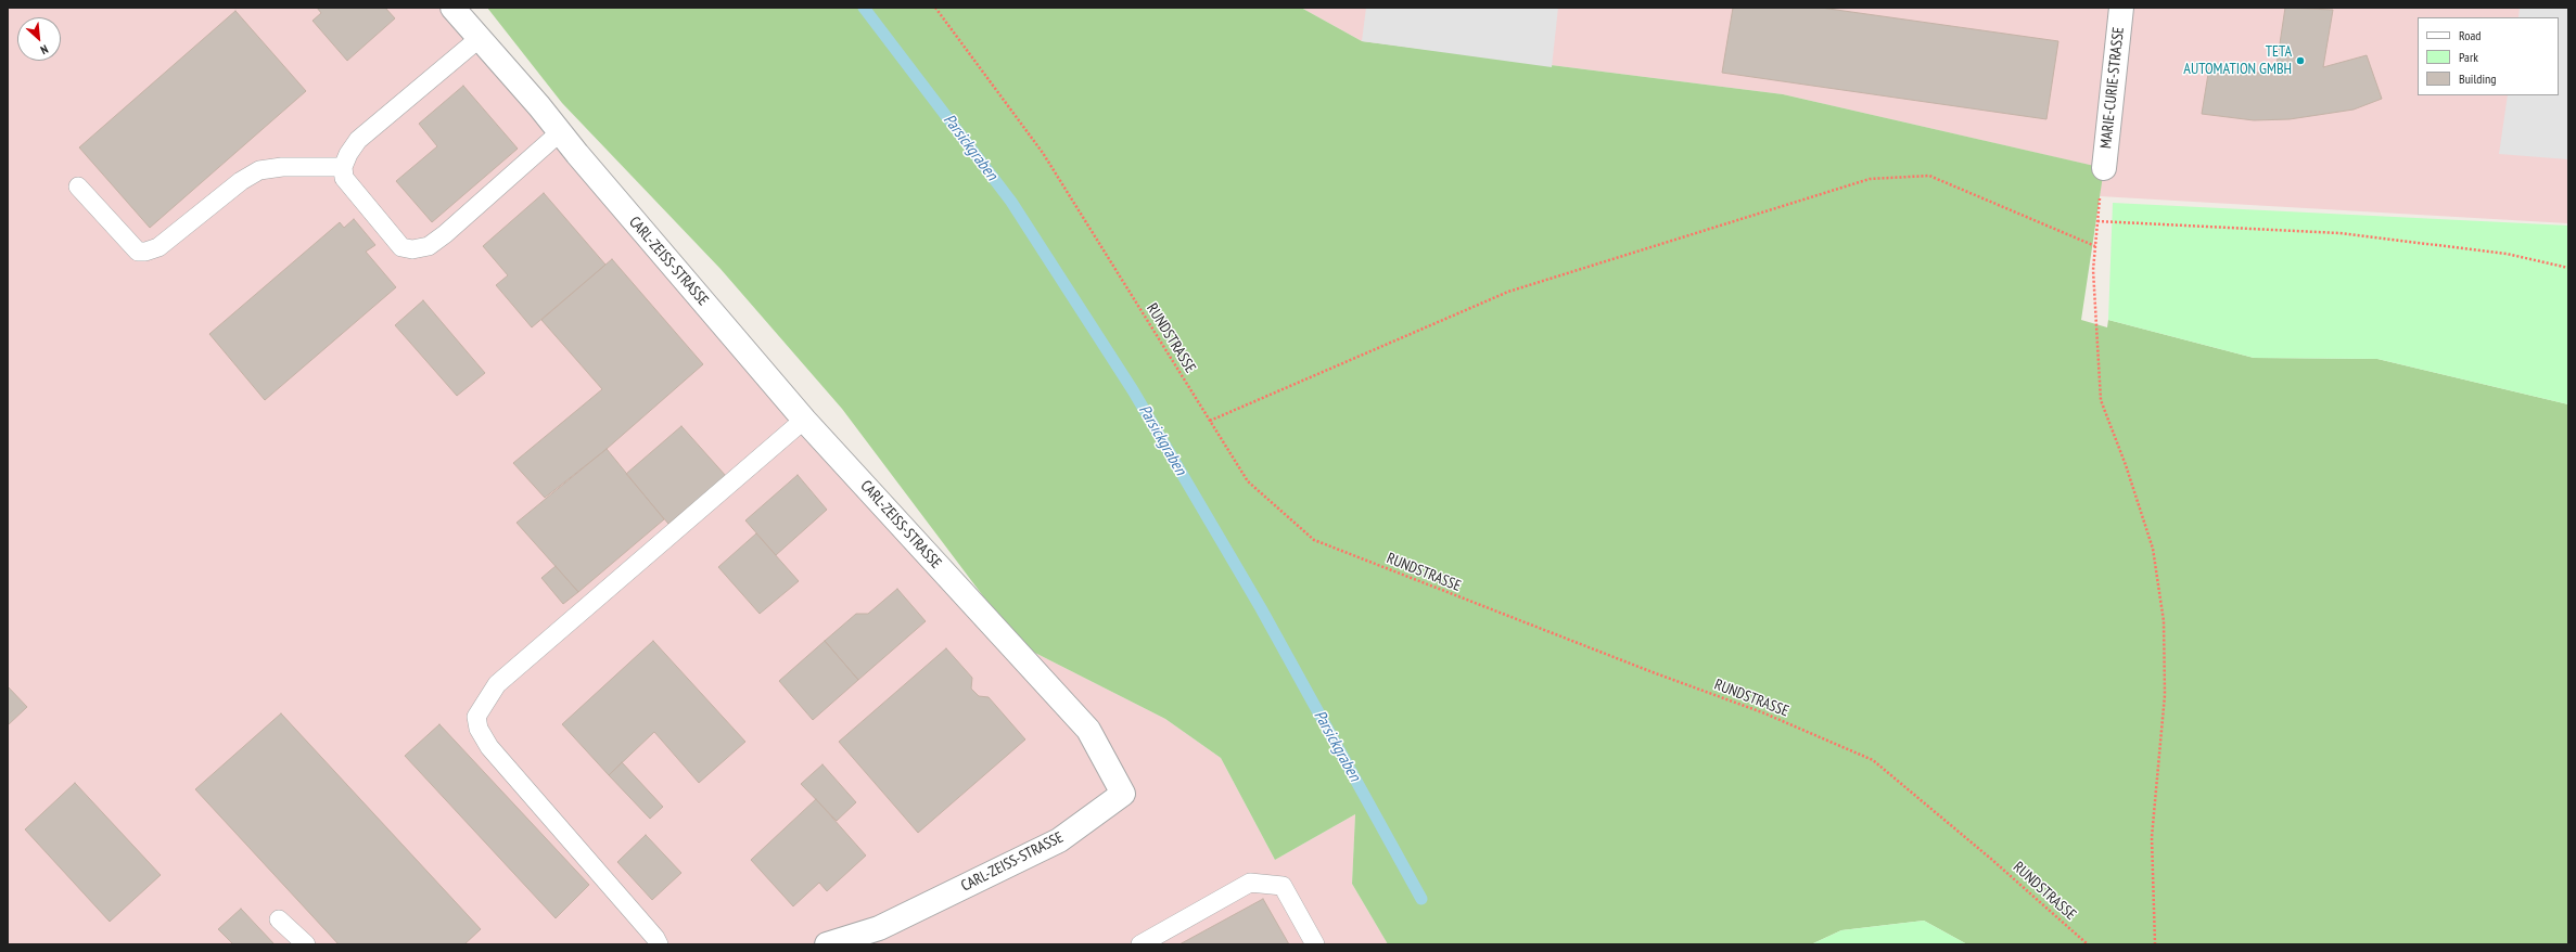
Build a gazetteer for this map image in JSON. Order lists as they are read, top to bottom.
{
  "streets": {
    "street": ["MARIE-CURIE-STRASSE", "CARL-ZEISS-STRASSE"],
    "path": ["RUNDSTRASSE"]
  },
  "water": ["Parsickgraben"],
  "places": ["TETA AUTOMATION GMBH"],
  "legend": ["Road", "Park", "Building"],
  "north": "bottom right"
}
